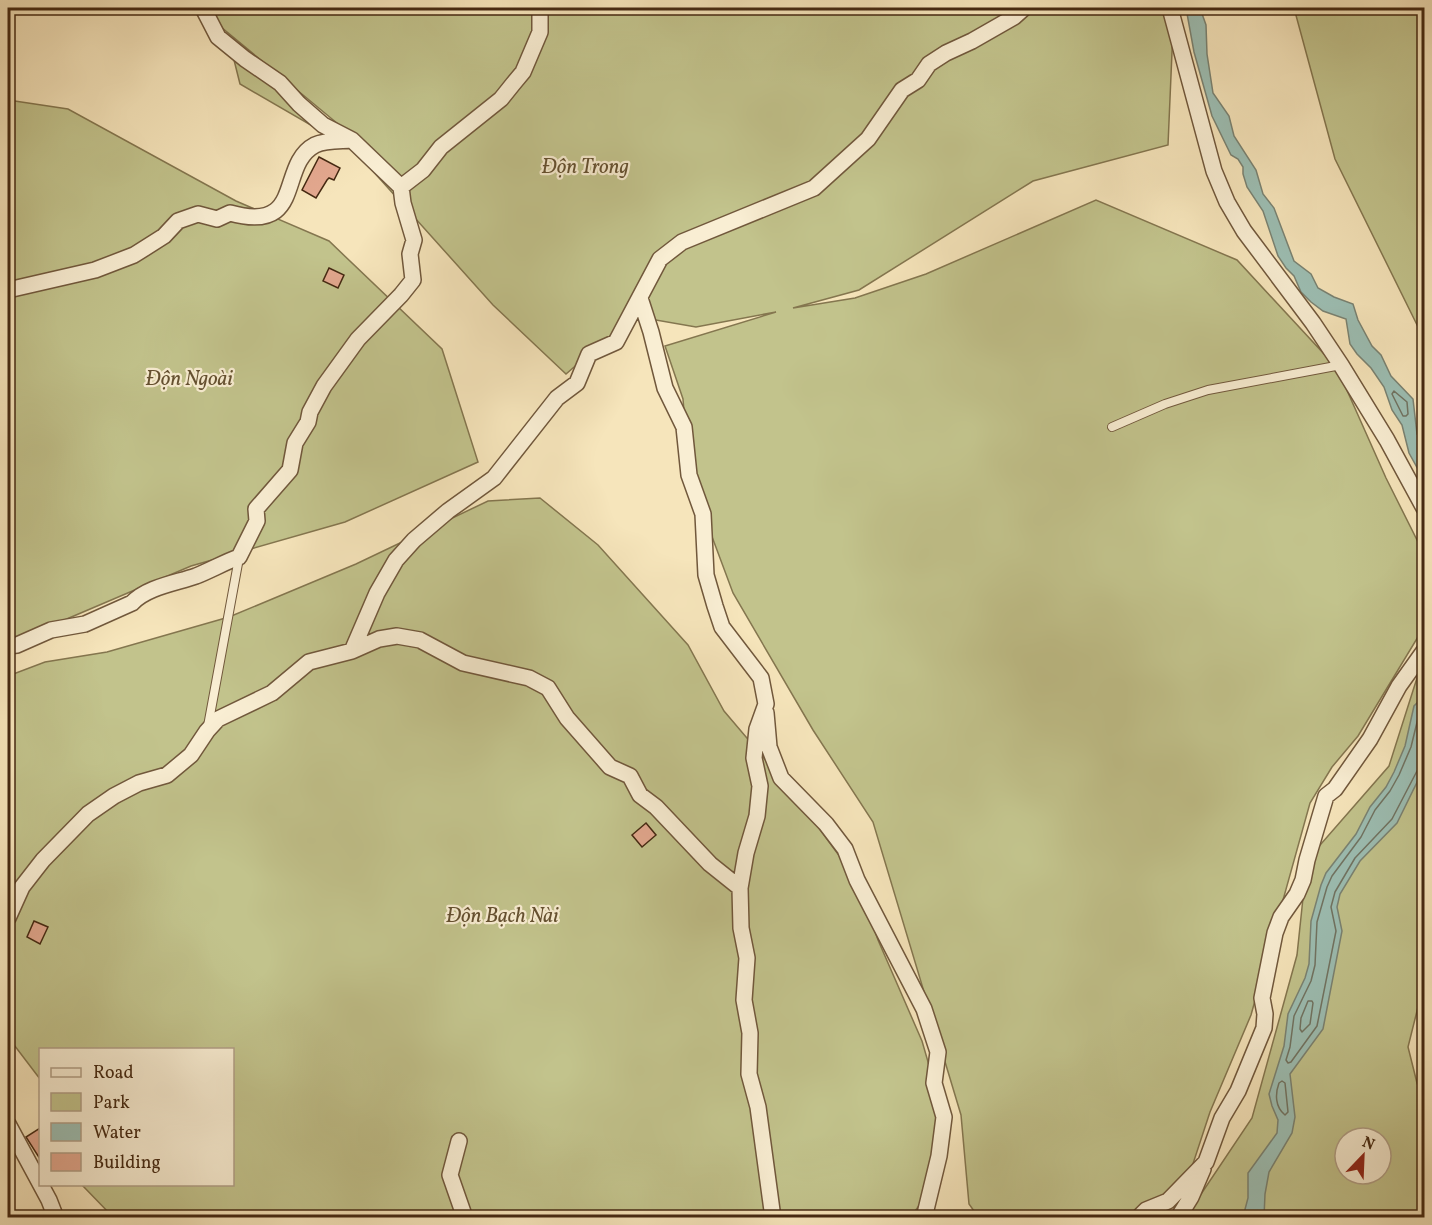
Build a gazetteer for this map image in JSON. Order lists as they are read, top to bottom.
{
  "parks": ["Độn Trong", "Độn Ngoài", "Độn Bạch Nài"],
  "legend": [
    "Road",
    "Park",
    "Water",
    "Building"
  ],
  "north": "top right"
}
